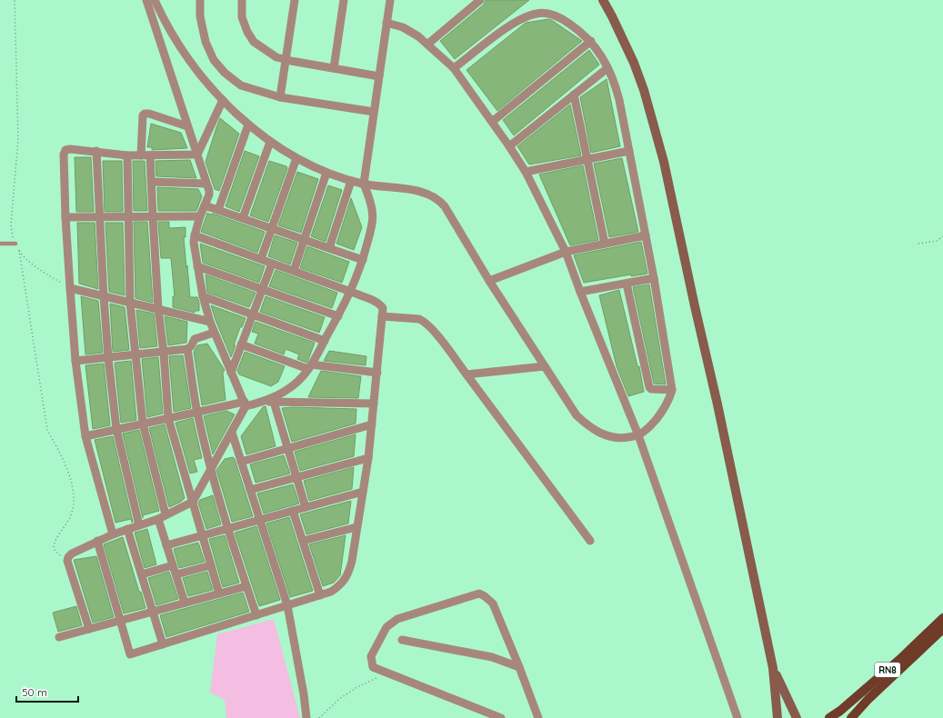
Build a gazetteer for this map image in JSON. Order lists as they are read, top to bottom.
{
  "streets": {
    "main road": ["RN8"]
  },
  "scale_bar": "50 m"
}
